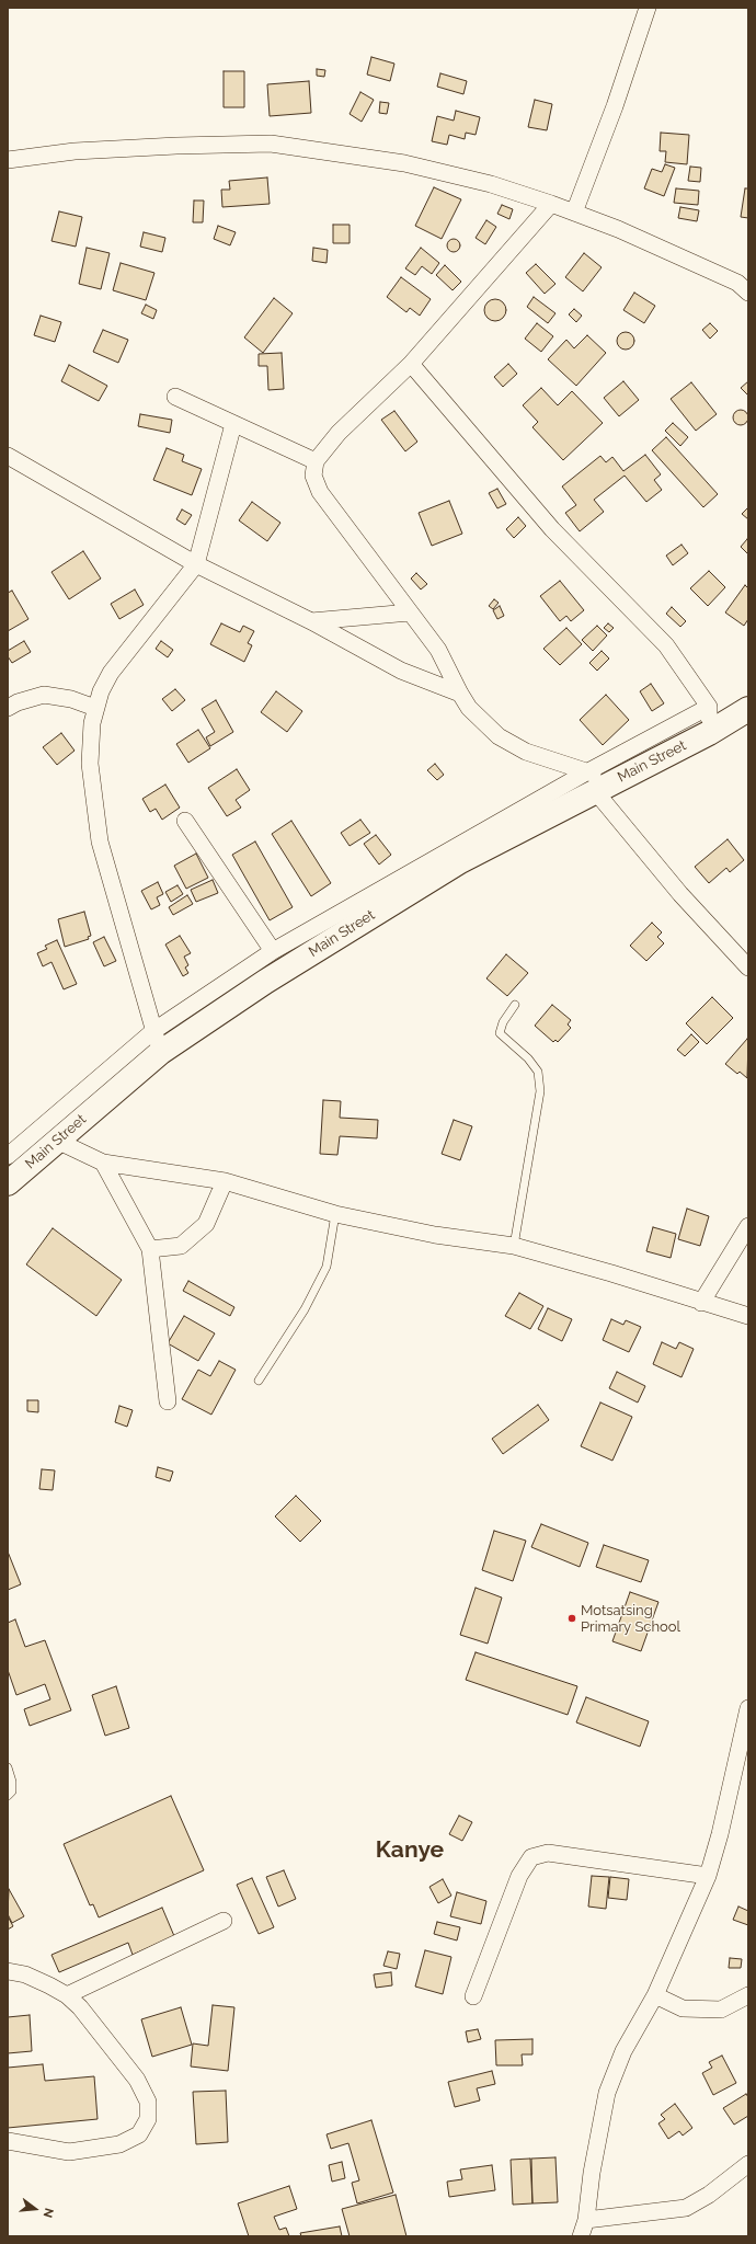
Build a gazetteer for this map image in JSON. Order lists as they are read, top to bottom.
{
  "streets": {
    "highway": ["Main Street"]
  },
  "districts": ["Kanye"],
  "places": ["Motsatsing Primary School"],
  "north": "right"
}
